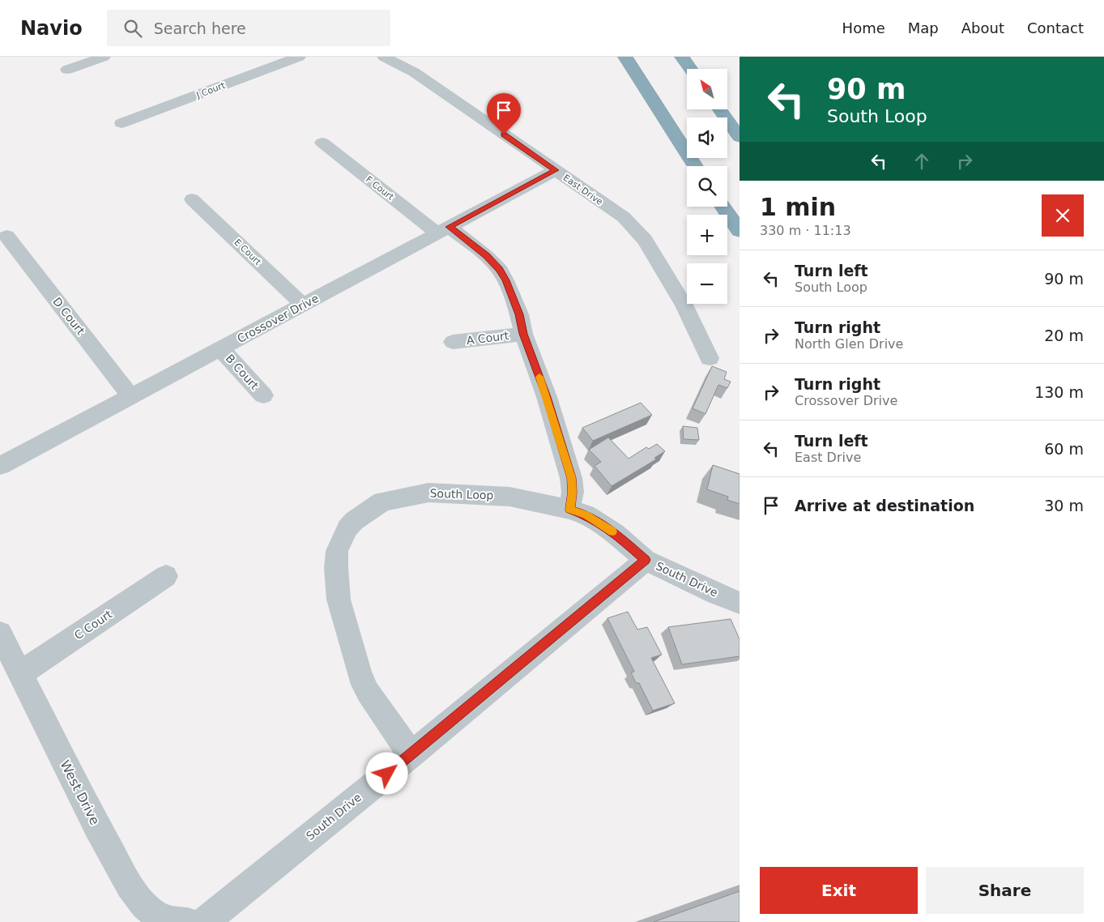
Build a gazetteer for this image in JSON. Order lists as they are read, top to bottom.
{
  "streets": {
    "street": [
      "J Court",
      "F Court",
      "East Drive",
      "E Court",
      "D Court",
      "Crossover Drive",
      "A Court",
      "B Court",
      "South Loop",
      "South Drive",
      "C Court",
      "West Drive"
    ]
  },
  "crossings": [
    ["F Court", "Crossover Drive"],
    ["F Court", "A Court"],
    ["F Court", "South Loop"],
    ["East Drive", "Crossover Drive"],
    ["E Court", "Crossover Drive"],
    ["D Court", "Crossover Drive"],
    ["Crossover Drive", "B Court"],
    ["South Loop", "South Drive"],
    ["C Court", "West Drive"]
  ],
  "north": "top left",
  "page": {
    "header": "Navio",
    "search": "Search here",
    "nav": [
      "Home",
      "Map",
      "About",
      "Contact"
    ],
    "turn": ["90 m", "South Loop"],
    "map_buttons": ["+", "−"],
    "heading": ["1 min", "330 m · 11:13"],
    "list": [
      {
        "name": "Turn left",
        "note": "South Loop",
        "value": "90 m"
      },
      {
        "name": "Turn right",
        "note": "North Glen Drive",
        "value": "20 m"
      },
      {
        "name": "Turn right",
        "note": "Crossover Drive",
        "value": "130 m"
      },
      {
        "name": "Turn left",
        "note": "East Drive",
        "value": "60 m"
      },
      {
        "name": "Arrive at destination",
        "value": "30 m"
      }
    ],
    "buttons": ["Exit", "Share"]
  }
}
